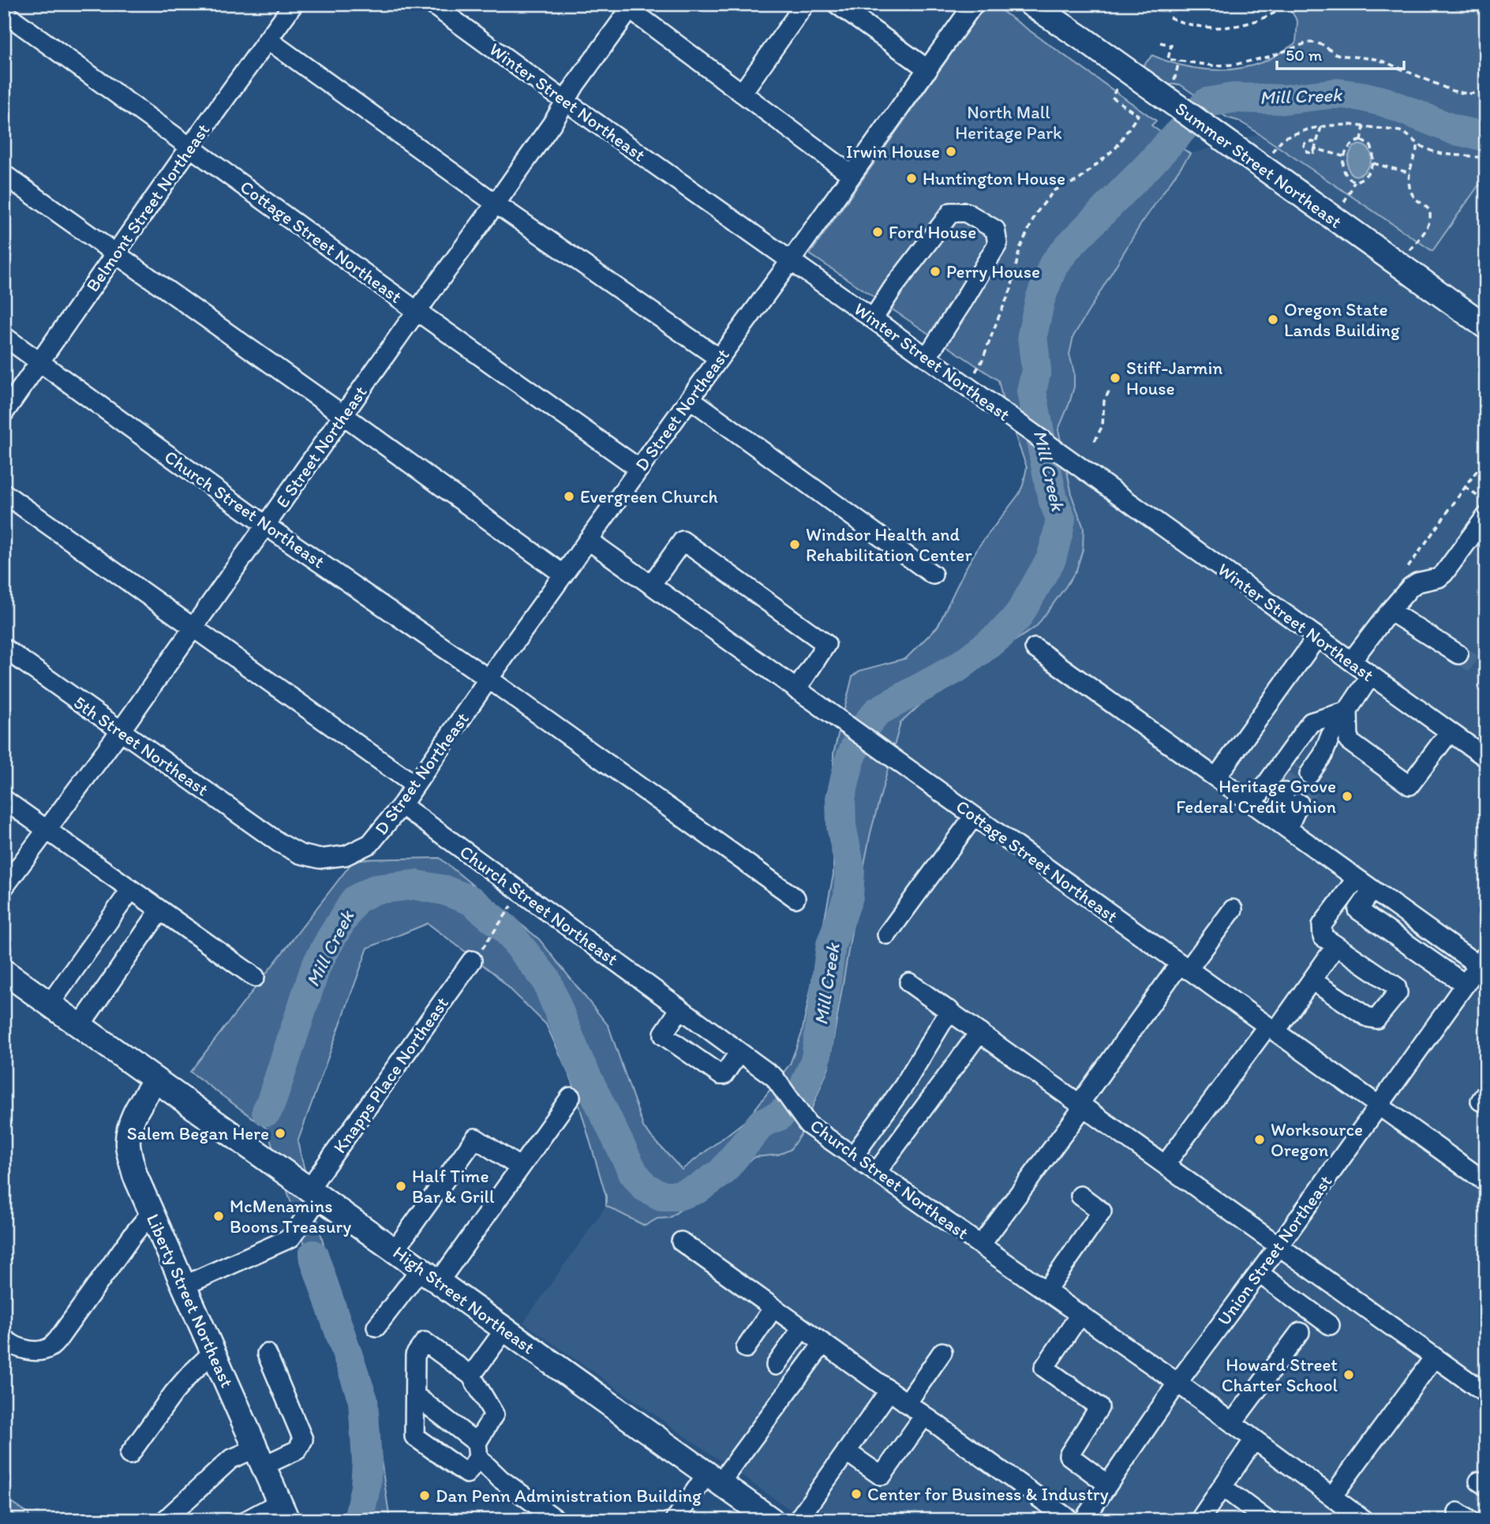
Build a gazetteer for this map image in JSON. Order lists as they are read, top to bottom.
{
  "streets": {
    "main road": ["Summer Street Northeast", "High Street Northeast", "Liberty Street Northeast"],
    "street": [
      "Winter Street Northeast",
      "Belmont Street Northeast",
      "Cottage Street Northeast",
      "D Street Northeast",
      "E Street Northeast",
      "Church Street Northeast",
      "5th Street Northeast",
      "Knapps Place Northeast",
      "Union Street Northeast"
    ]
  },
  "crossings": [
    ["Winter Street Northeast", "D Street Northeast"],
    ["Winter Street Northeast", "E Street Northeast"],
    ["Belmont Street Northeast", "Cottage Street Northeast"],
    ["Belmont Street Northeast", "Church Street Northeast"],
    ["Cottage Street Northeast", "D Street Northeast"],
    ["Cottage Street Northeast", "E Street Northeast"],
    ["Cottage Street Northeast", "Union Street Northeast"],
    ["D Street Northeast", "Church Street Northeast"],
    ["D Street Northeast", "5th Street Northeast"],
    ["E Street Northeast", "Church Street Northeast"],
    ["E Street Northeast", "5th Street Northeast"],
    ["Church Street Northeast", "Union Street Northeast"],
    ["Knapps Place Northeast", "High Street Northeast"],
    ["Knapps Place Northeast", "Liberty Street Northeast"],
    ["High Street Northeast", "Liberty Street Northeast"]
  ],
  "water": ["Mill Creek"],
  "parks": ["North Mall Heritage Park"],
  "places": [
    "Irwin House",
    "Huntington House",
    "Ford House",
    "Perry House",
    "Oregon State Lands Building",
    "Stiff-Jarmin House",
    "Evergreen Church",
    "Windsor Health and Rehabilitation Center",
    "Heritage Grove Federal Credit Union",
    "Salem Began Here",
    "Worksource Oregon",
    "Half Time Bar & Grill",
    "McMenamins Boons Treasury",
    "Howard Street Charter School",
    "Center for Business & Industry",
    "Dan Penn Administration Building"
  ],
  "scale_bar": "50 m"
}
